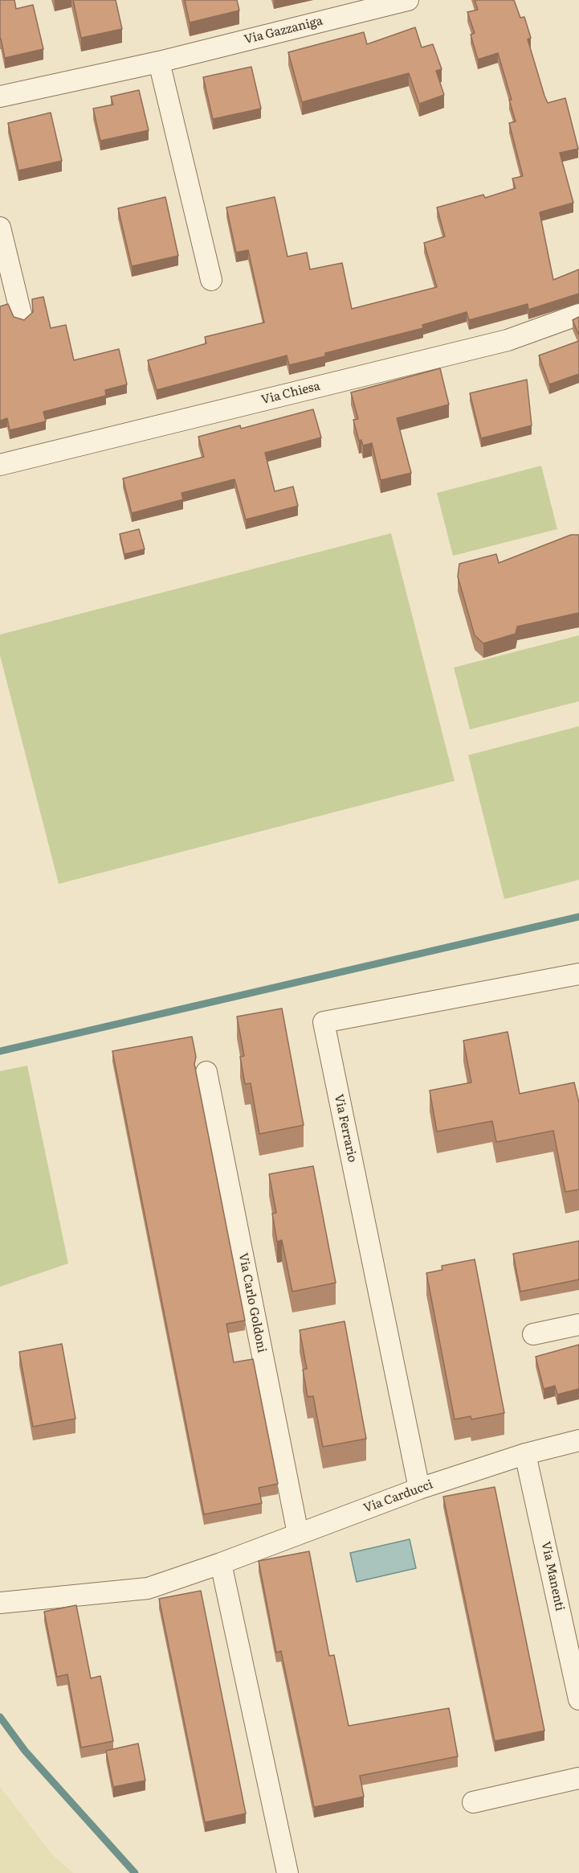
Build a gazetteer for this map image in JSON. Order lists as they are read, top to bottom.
{
  "streets": {
    "street": [
      "Via Gazzaniga",
      "Via Chiesa",
      "Via Ferrario",
      "Via Carlo Goldoni",
      "Via Carducci",
      "Via Manenti"
    ]
  },
  "crossings": [
    ["Via Ferrario", "Via Carducci"],
    ["Via Carlo Goldoni", "Via Carducci"],
    ["Via Carducci", "Via Manenti"]
  ]
}
